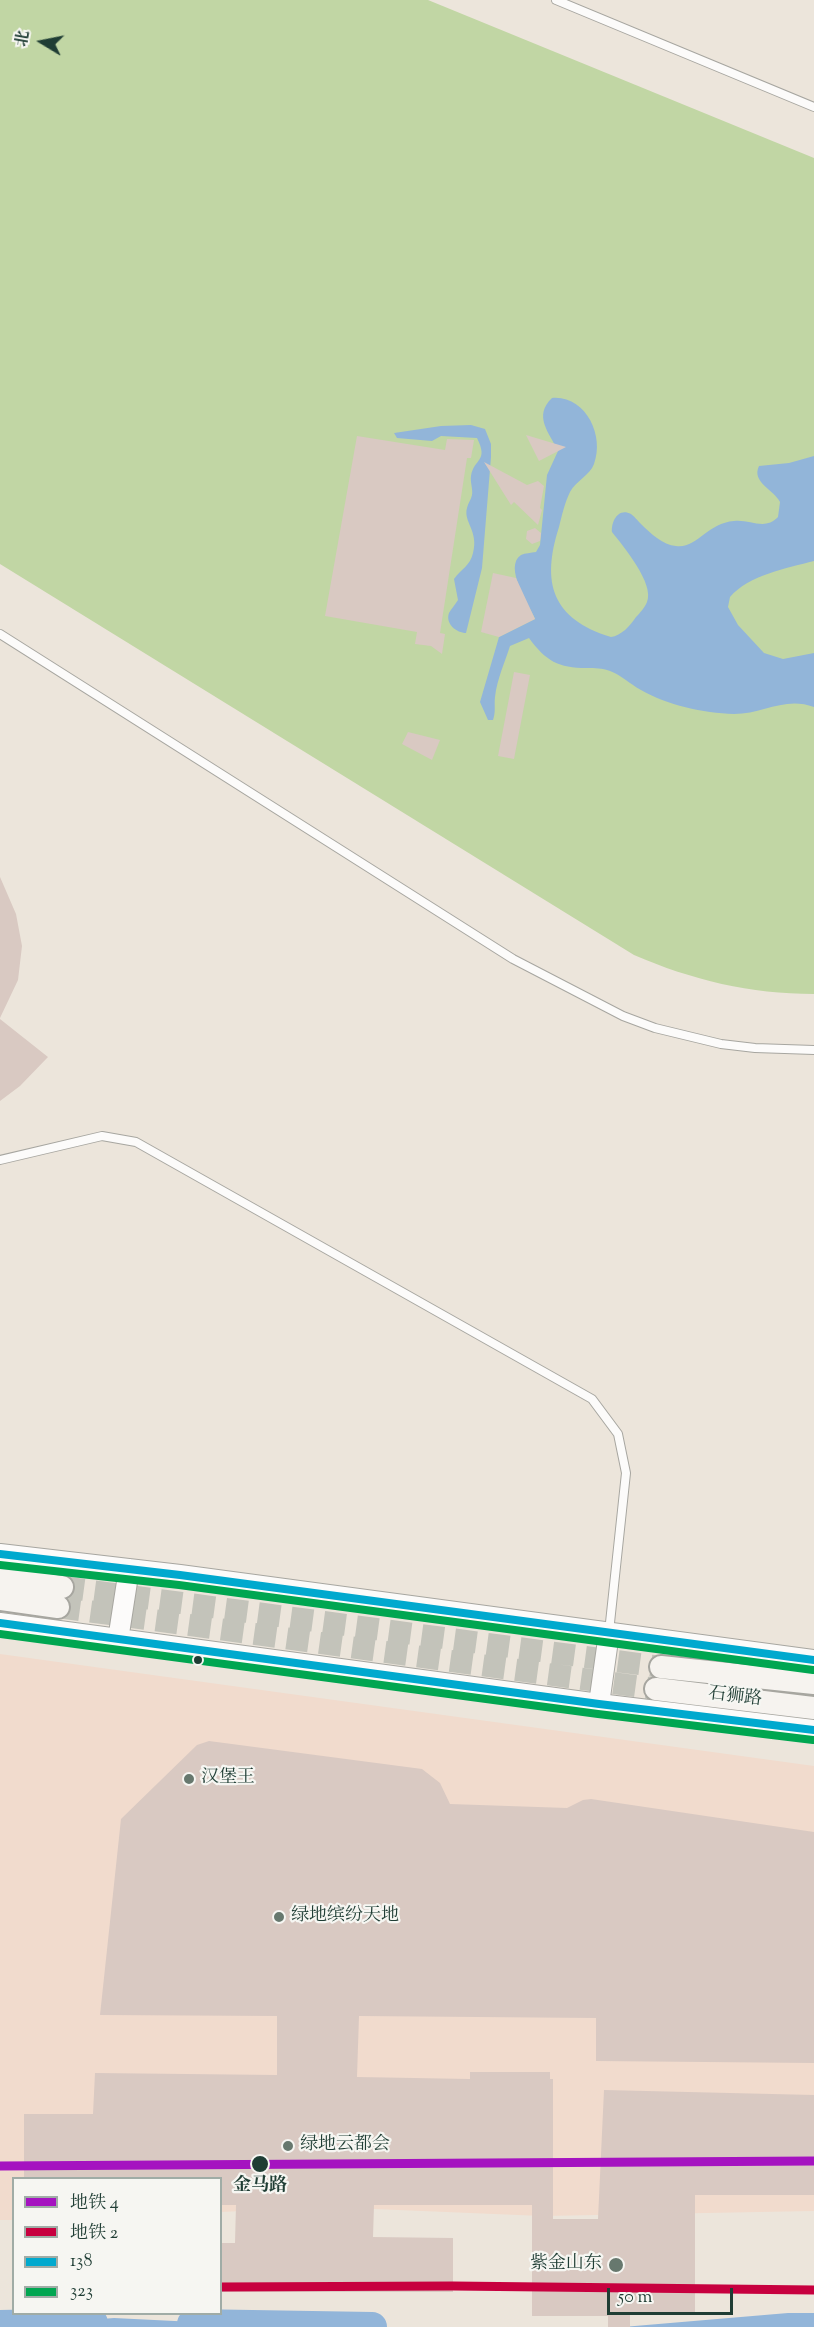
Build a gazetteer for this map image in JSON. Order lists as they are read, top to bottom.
{
  "streets": {
    "main road": ["石狮路"]
  },
  "places": [
    "汉堡王",
    "绿地缤纷天地",
    "绿地云都会",
    "金马路",
    "紫金山东"
  ],
  "lines": [
    "transit line 138",
    "transit line 323",
    "metro line 4",
    "metro line 2"
  ],
  "legend": [
    "地铁 4",
    "地铁 2",
    "138",
    "323"
  ],
  "scale_bar": "50 m",
  "north": "left"
}
